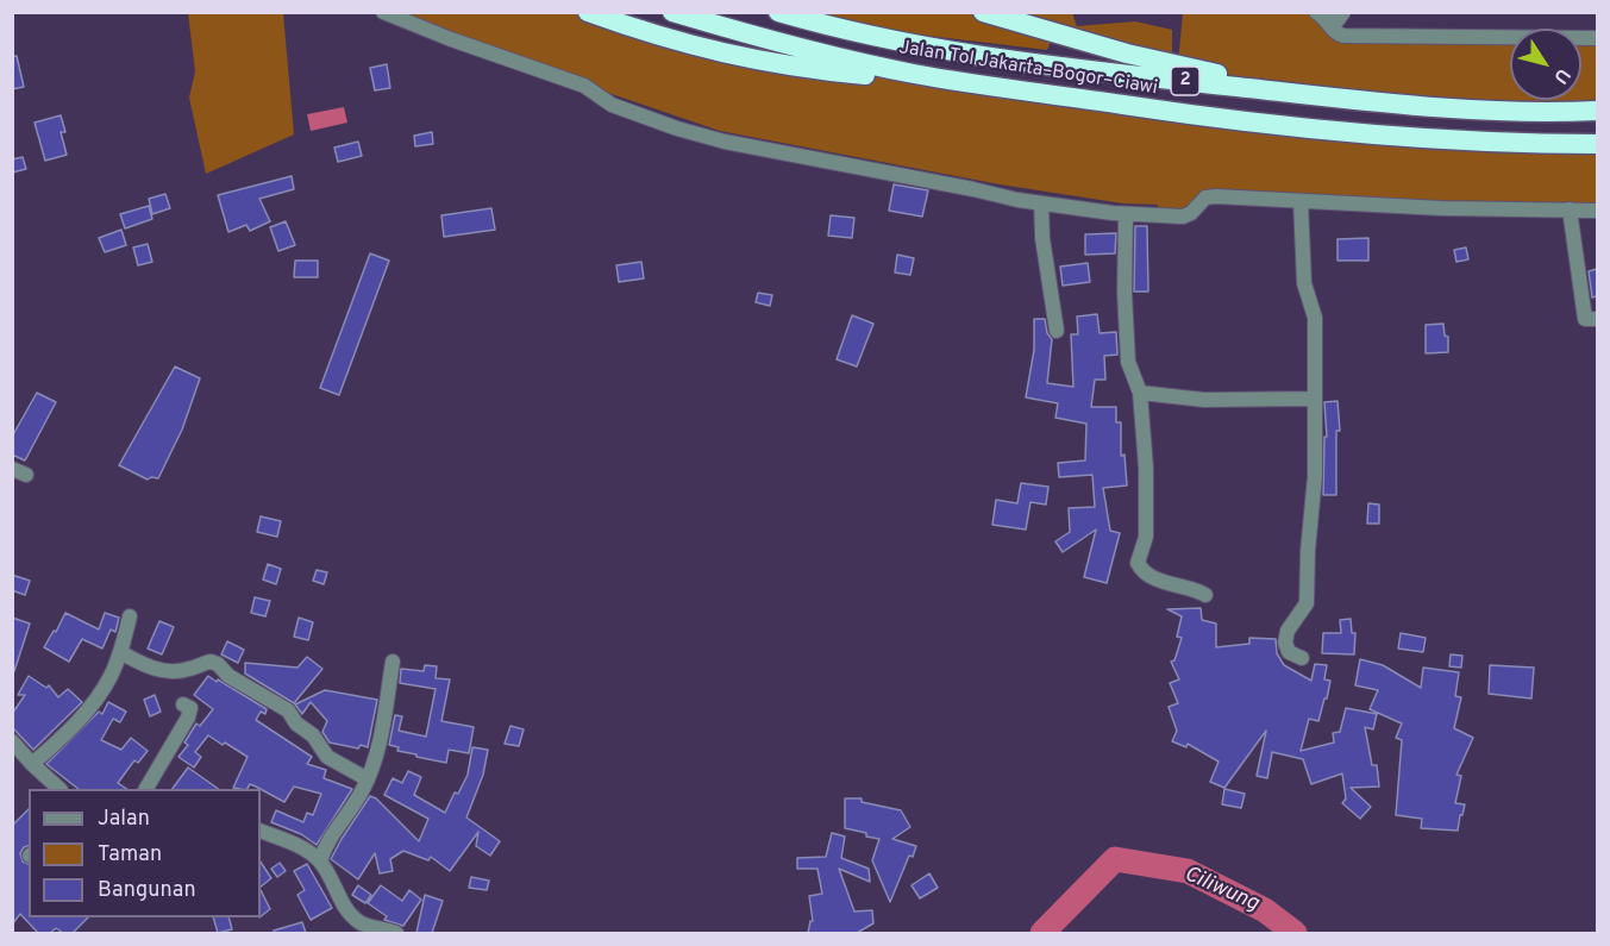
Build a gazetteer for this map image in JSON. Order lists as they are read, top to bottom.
{
  "streets": {
    "highway": ["Jalan Tol Jakarta–Bogor–Ciawi", "2"]
  },
  "water": ["Ciliwung"],
  "legend": ["Jalan", "Taman", "Bangunan"],
  "north": "bottom right"
}
